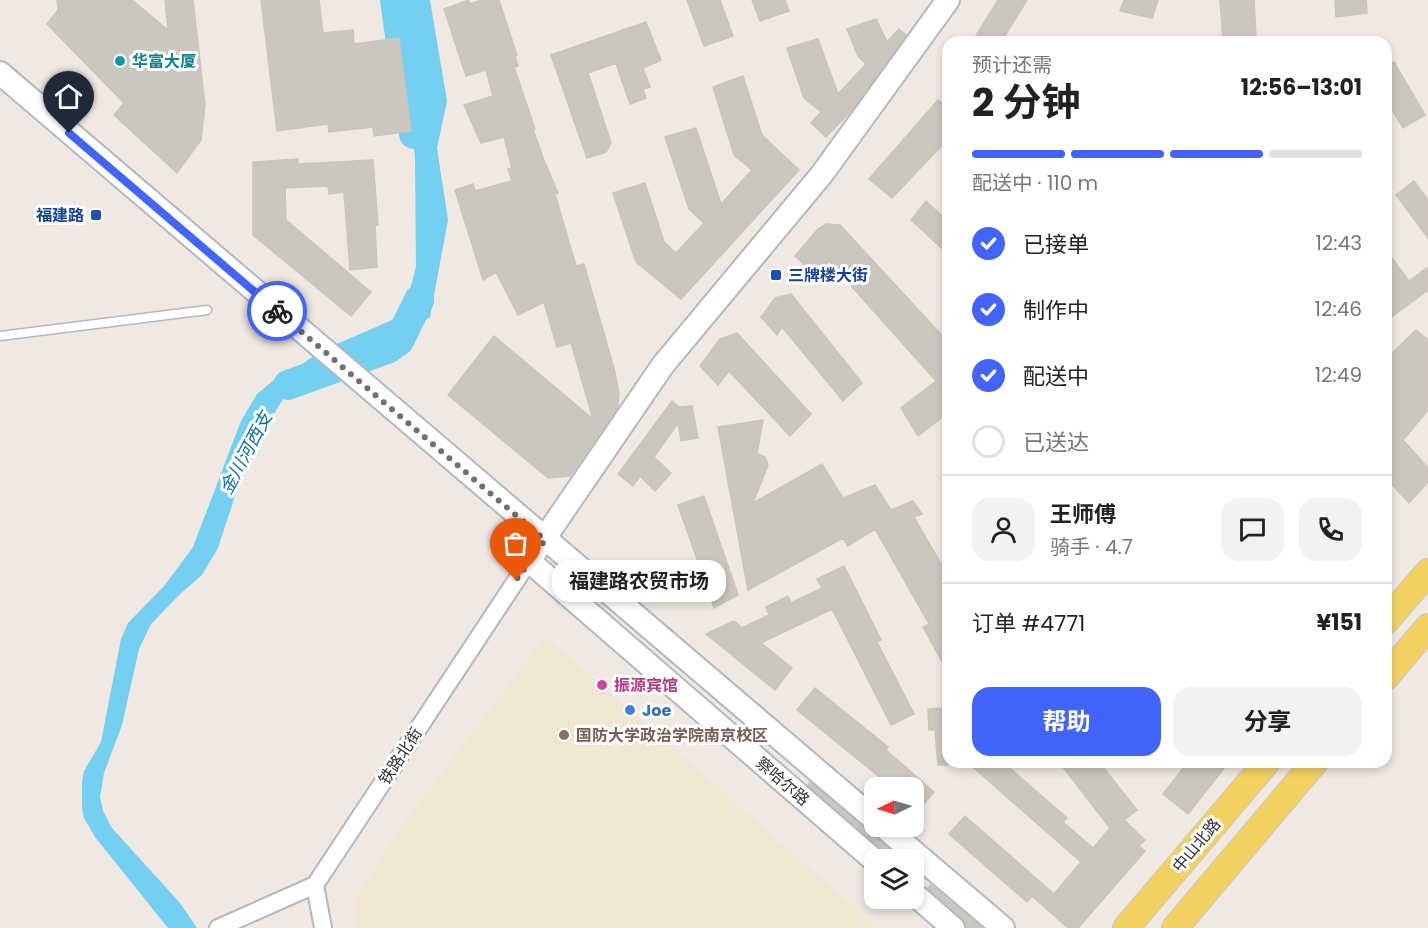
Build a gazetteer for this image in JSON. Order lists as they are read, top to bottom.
{
  "streets": {
    "main road": ["铁路北街", "察哈尔路", "中山北路"]
  },
  "crossings": [
    ["铁路北街", "察哈尔路"]
  ],
  "water": ["金川河西支"],
  "places": {
    "other": [
      "华富大厦",
      "福建路农贸市场",
      "振源宾馆",
      "Joe",
      "国防大学政治学院南京校区"
    ],
    "transit": ["福建路", "三牌楼大街"]
  },
  "north": "left",
  "page": {
    "heading": ["2 分钟", "预计还需", "12:56–13:01"],
    "panel": [
      "王师傅",
      "骑手 · 4.7",
      "订单 #4771",
      "¥151"
    ],
    "bar": "配送中 · 110 m",
    "list": [
      ["已接单", "12:43"],
      ["制作中", "12:46"],
      ["配送中", "12:49"],
      "已送达"
    ],
    "bubble": "福建路农贸市场",
    "buttons": ["帮助", "分享"]
  }
}
